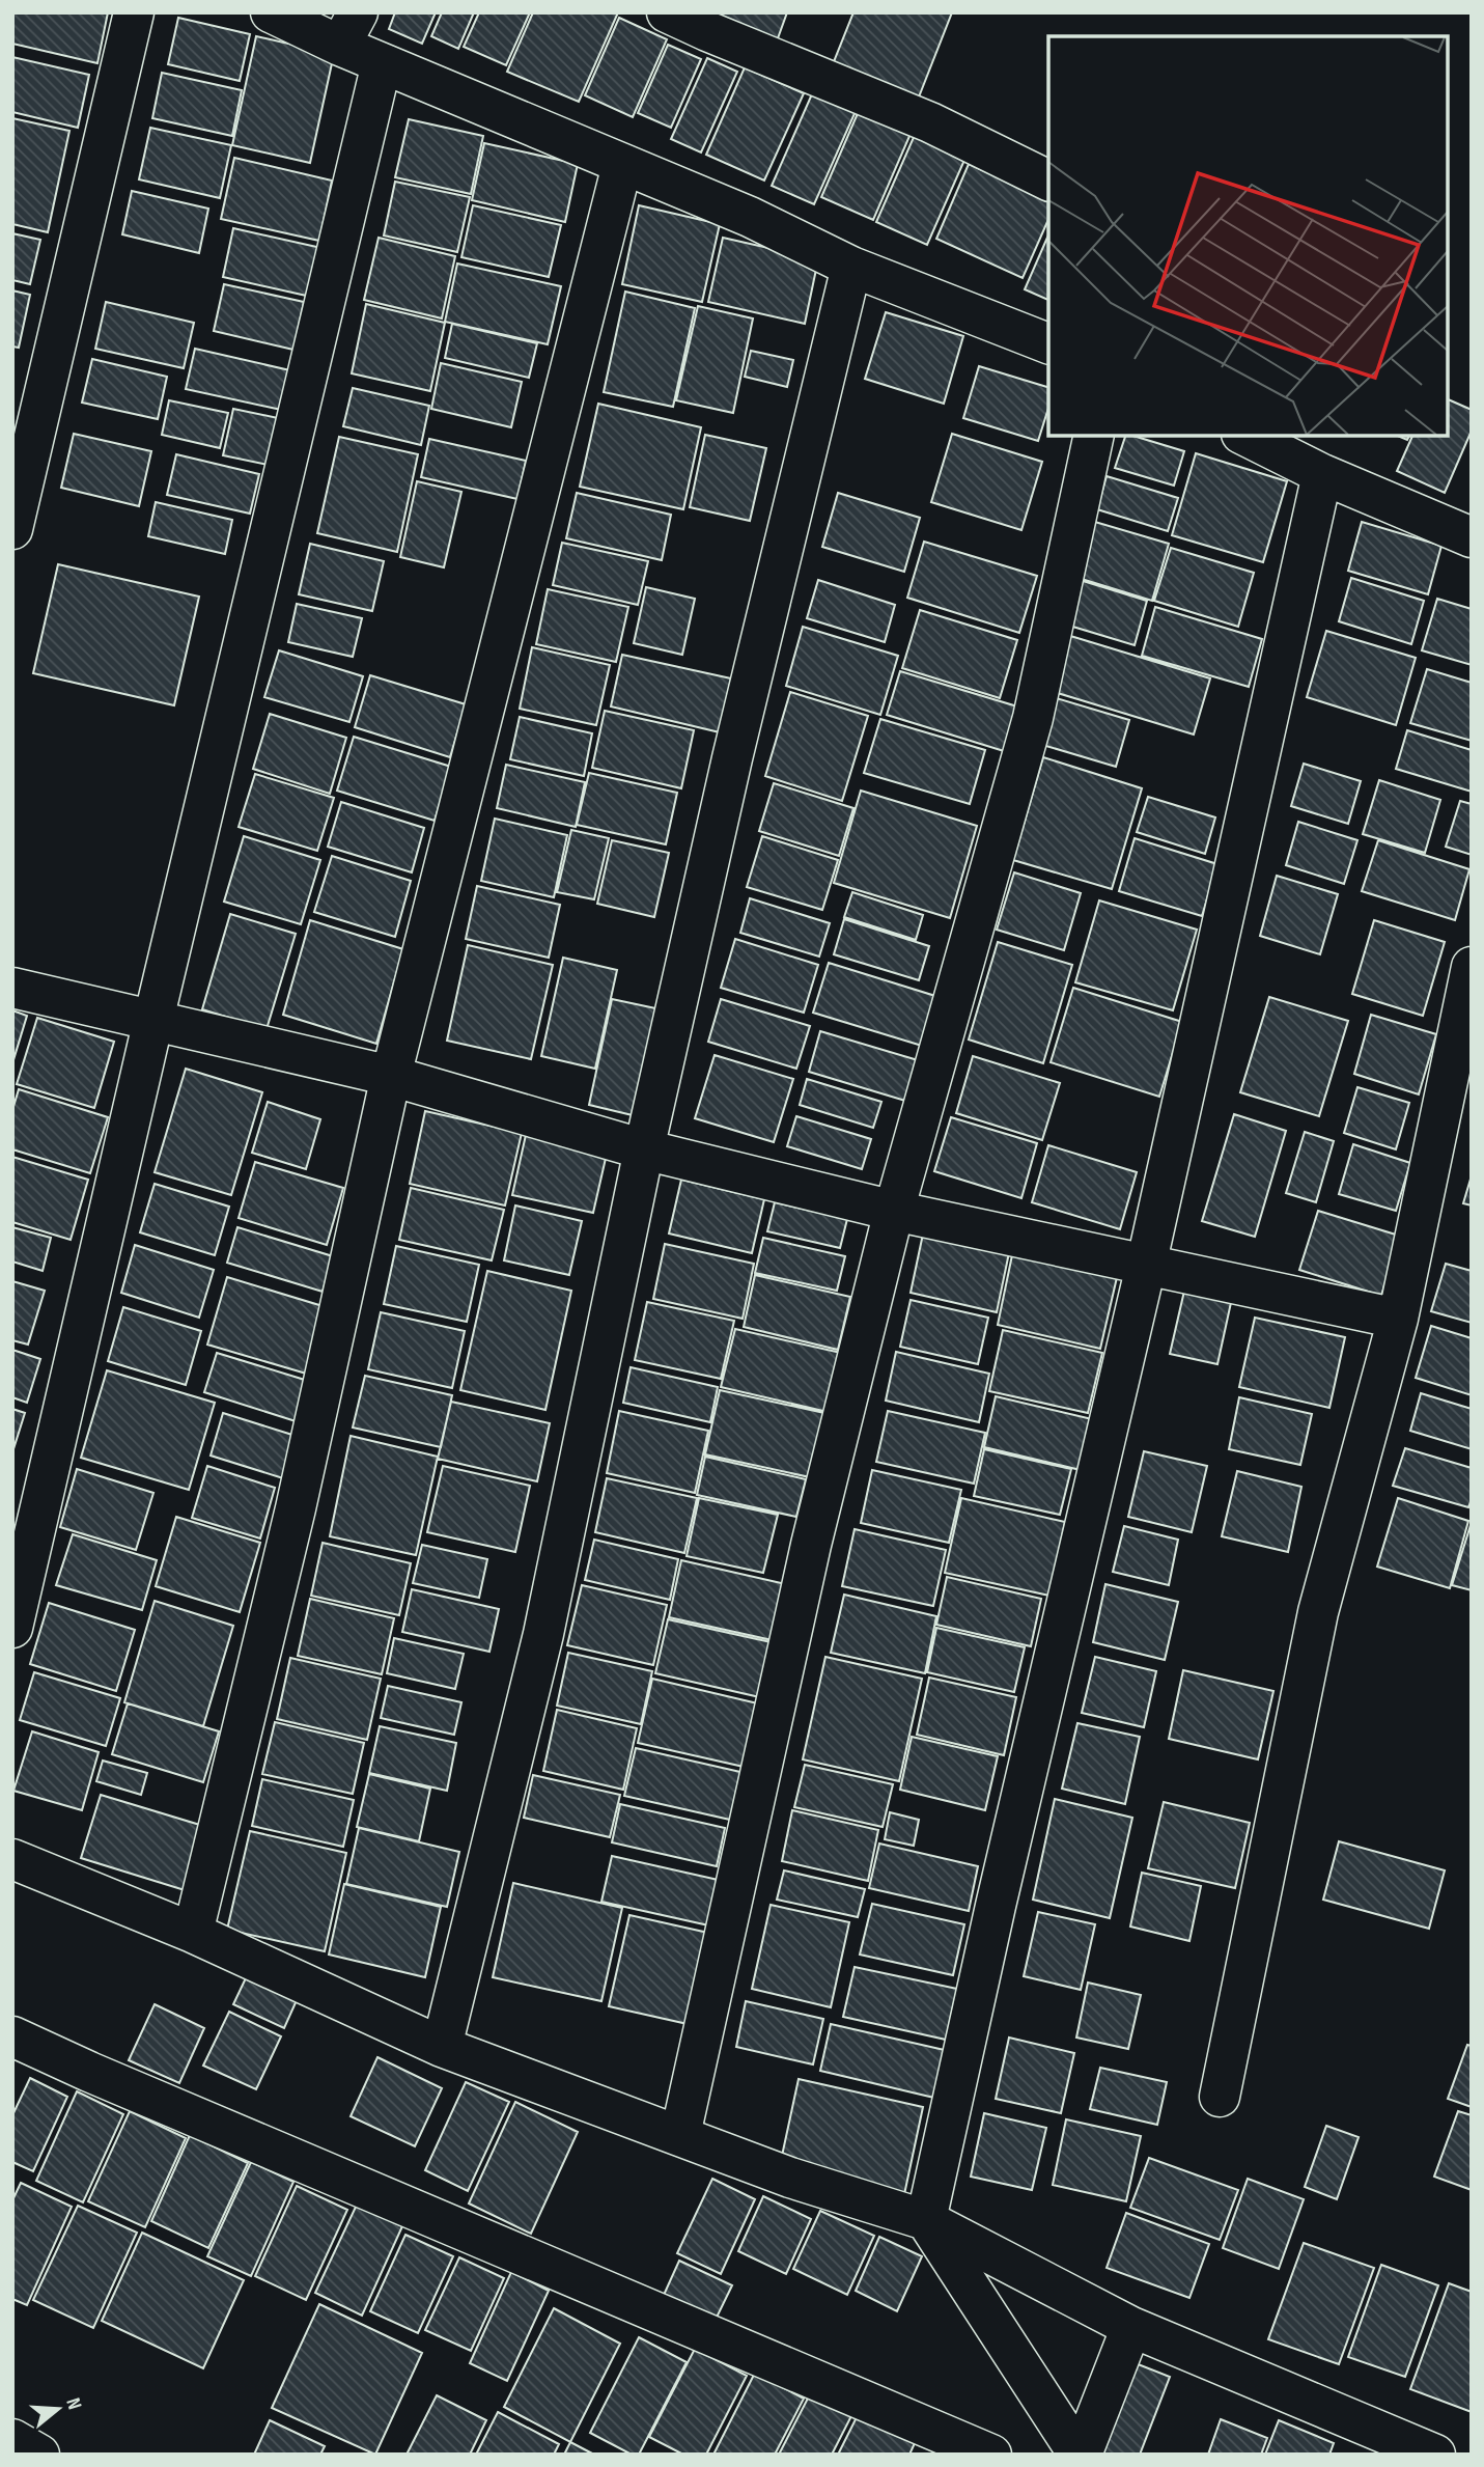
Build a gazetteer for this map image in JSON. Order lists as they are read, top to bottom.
{
  "north": "right"
}
